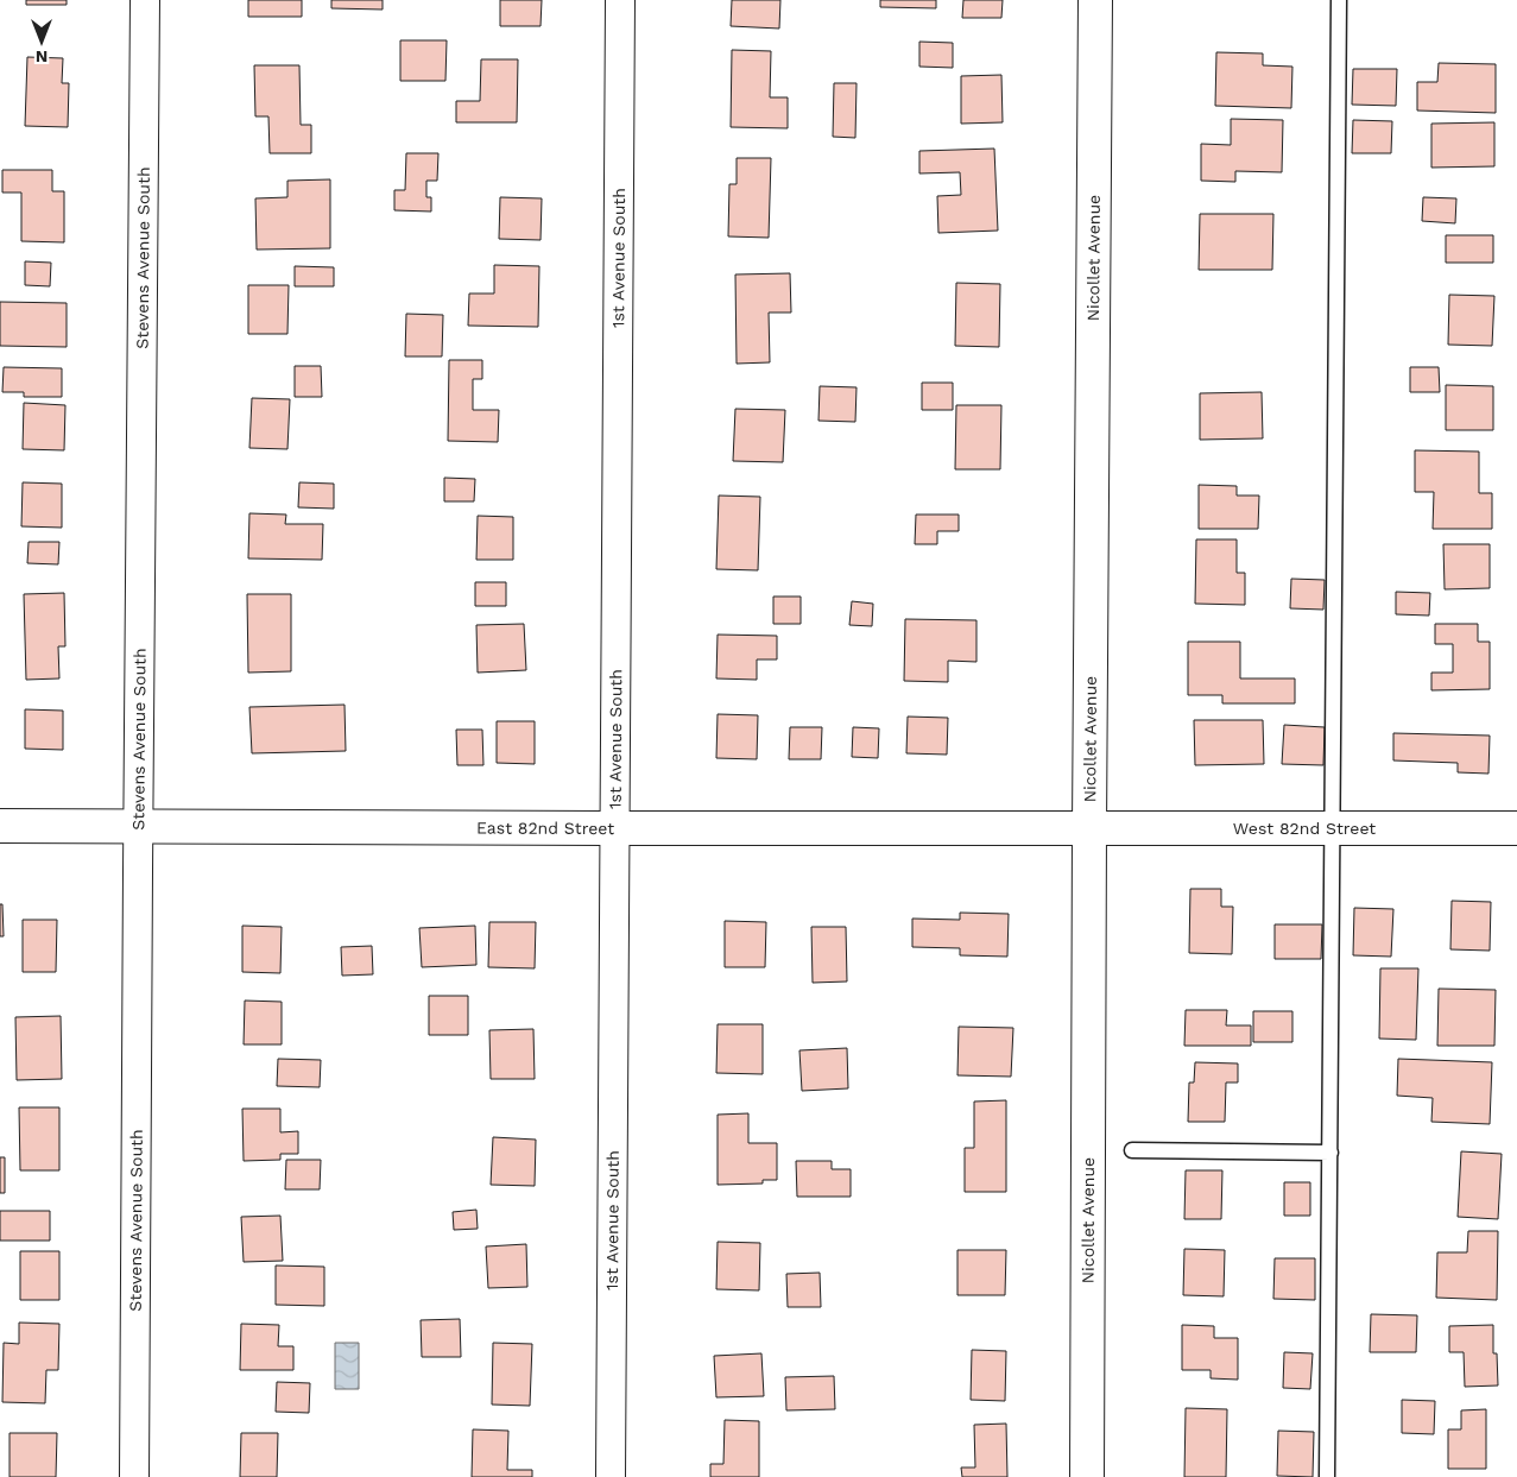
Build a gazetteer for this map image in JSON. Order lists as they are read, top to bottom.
{
  "streets": {
    "street": [
      "Stevens Avenue South",
      "1st Avenue South",
      "Nicollet Avenue",
      "East 82nd Street",
      "West 82nd Street"
    ]
  },
  "crossings": [
    ["Stevens Avenue South", "East 82nd Street"],
    ["1st Avenue South", "East 82nd Street"],
    ["Nicollet Avenue", "East 82nd Street"],
    ["Nicollet Avenue", "West 82nd Street"],
    ["East 82nd Street", "West 82nd Street"]
  ],
  "north": "bottom"
}
